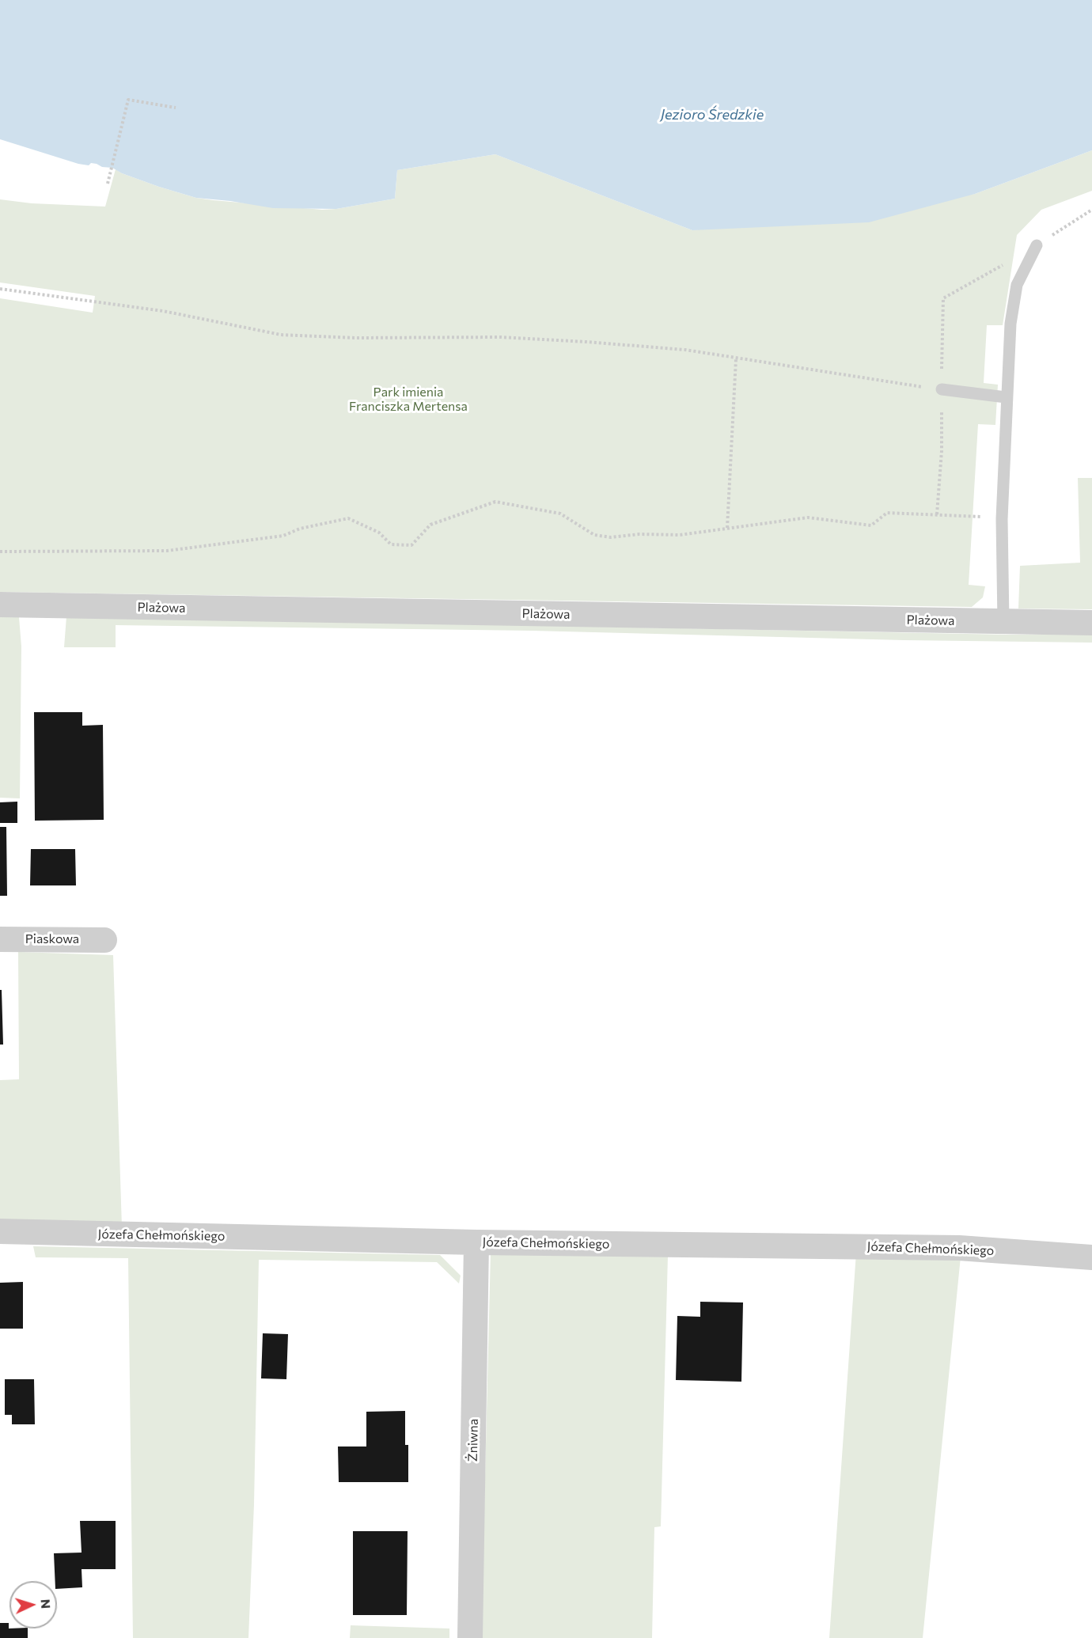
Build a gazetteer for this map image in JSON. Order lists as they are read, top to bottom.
{
  "streets": {
    "street": [
      "Plażowa",
      "Piaskowa",
      "Józefa Chełmońskiego",
      "Żniwna"
    ]
  },
  "crossings": [
    ["Józefa Chełmońskiego", "Żniwna"]
  ],
  "water": ["Jezioro Średzkie"],
  "parks": ["Park imienia Franciszka Mertensa"],
  "north": "right"
}
